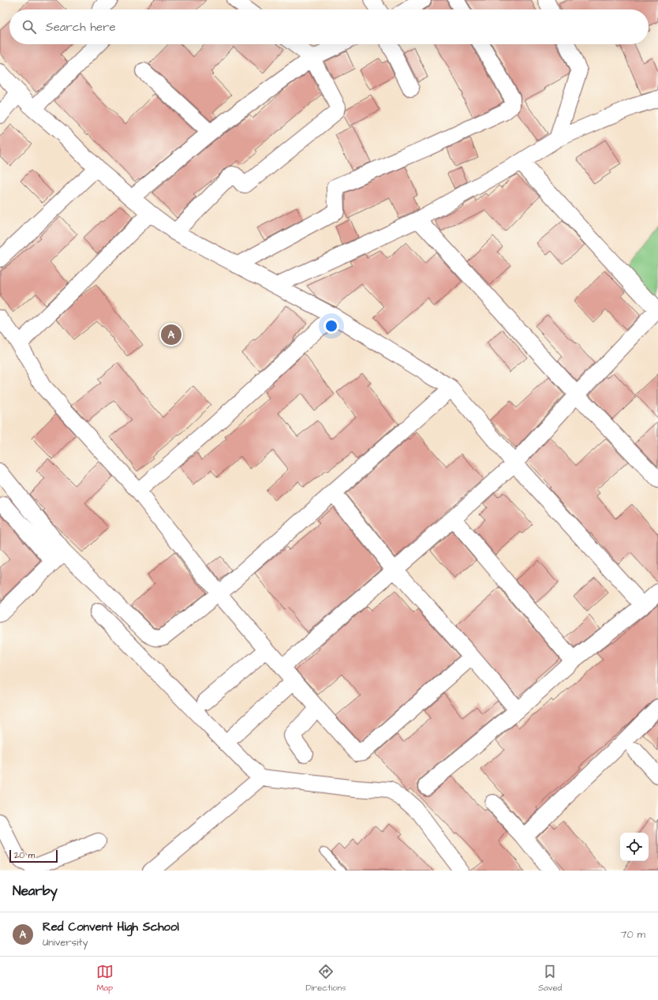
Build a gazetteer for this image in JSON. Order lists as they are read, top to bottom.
{
  "scale_bar": "20 m",
  "page": {
    "search": "Search here",
    "pins": "A",
    "scale": "20 m",
    "heading": "Nearby",
    "list": [
      {
        "mark": "A",
        "name": "Red Convent High School",
        "note": "University",
        "value": "70 m"
      }
    ],
    "nav": ["Map", "Directions", "Saved"]
  }
}
